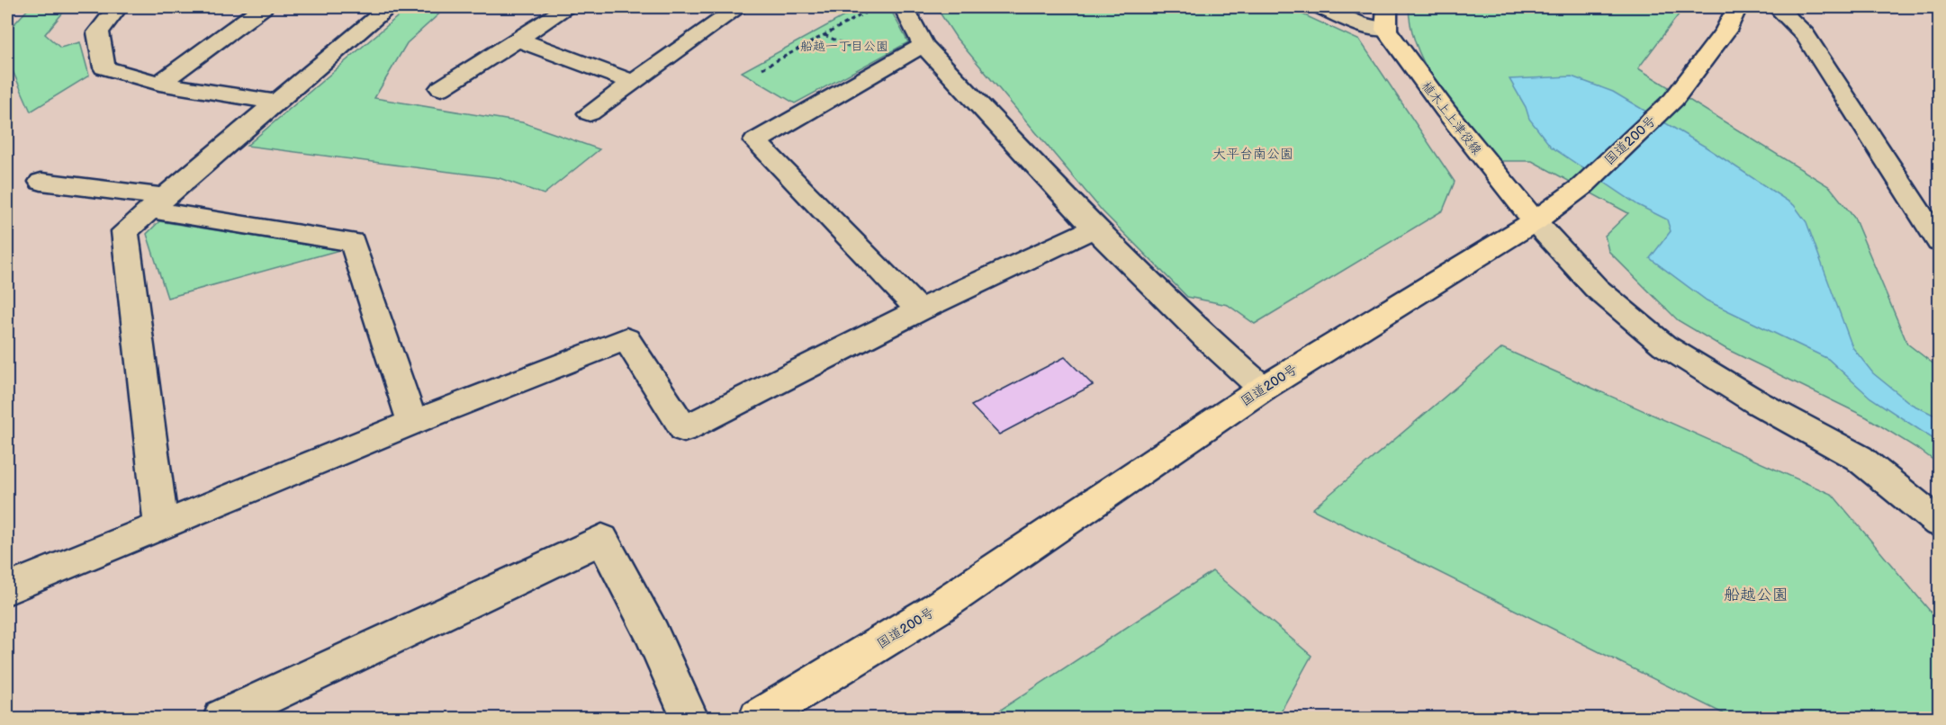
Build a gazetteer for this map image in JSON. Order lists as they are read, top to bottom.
{
  "streets": {
    "main road": ["植木上上津役線", "国道200号"]
  },
  "crossings": [
    ["植木上上津役線", "国道200号"]
  ],
  "parks": ["船越一丁目公園", "大平台南公園", "船越公園"]
}
